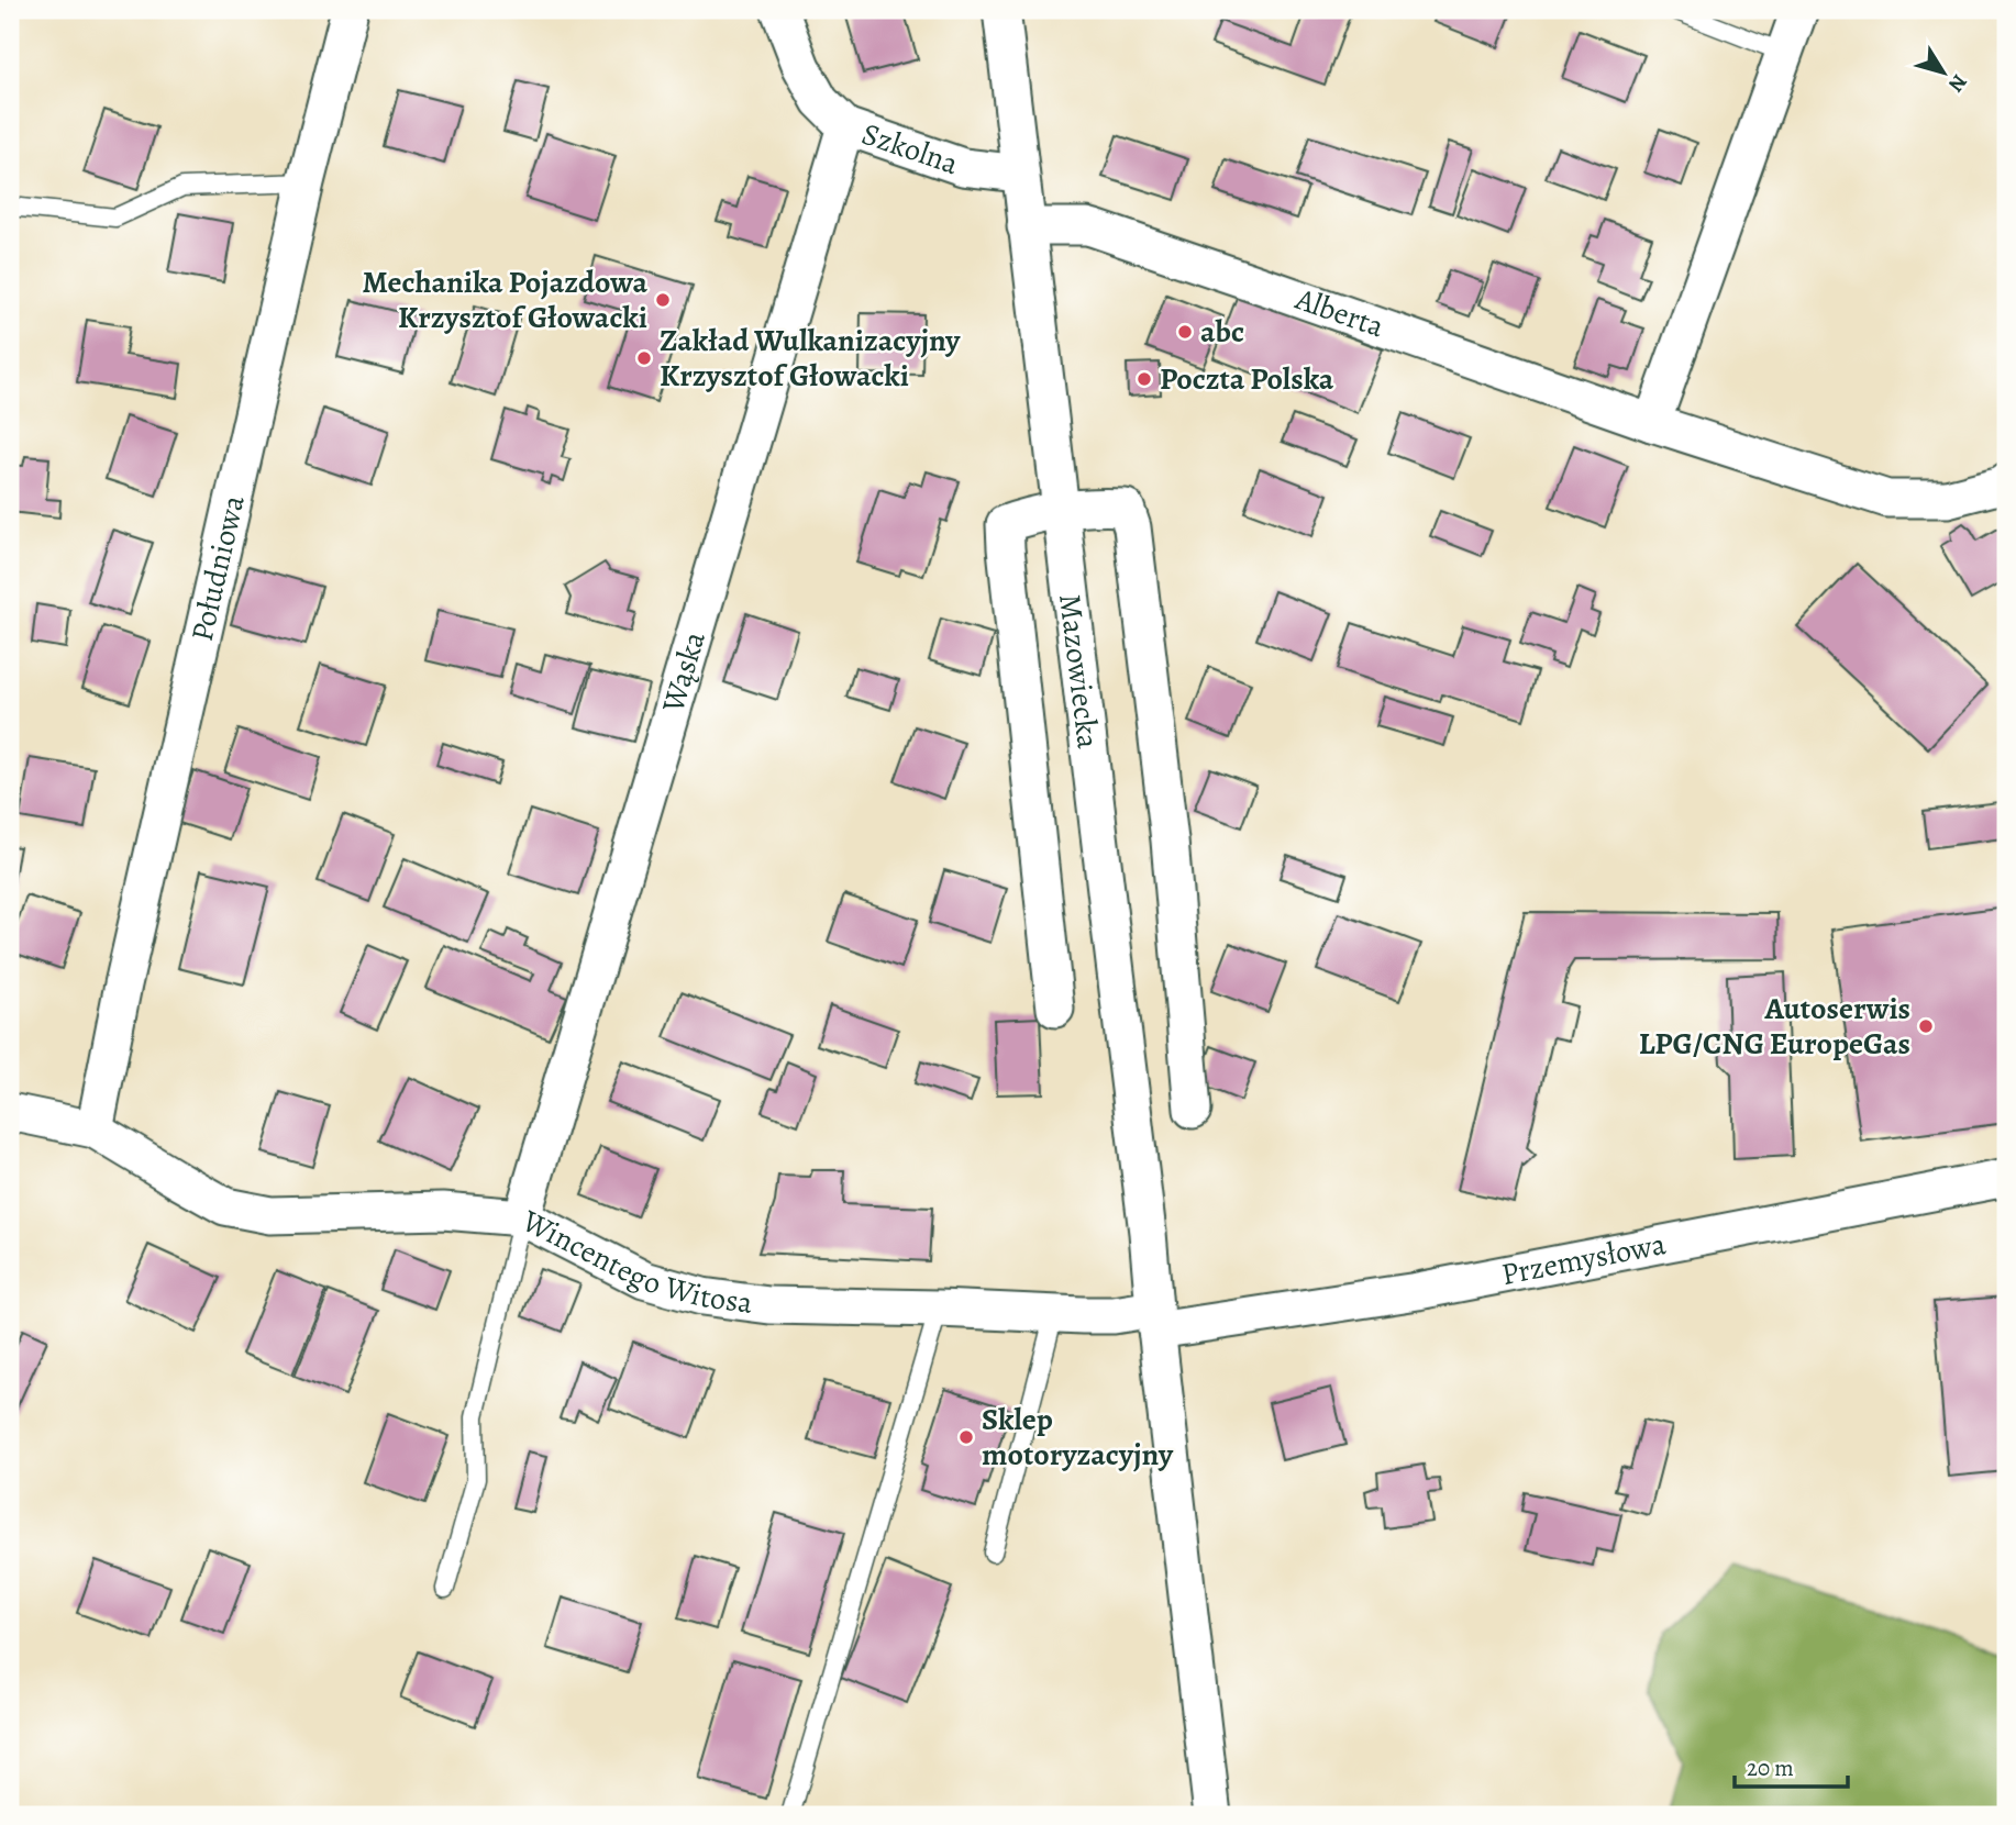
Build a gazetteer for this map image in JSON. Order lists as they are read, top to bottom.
{
  "streets": {
    "street": [
      "Szkolna",
      "Alberta",
      "Południowa",
      "Mazowiecka",
      "Wąska",
      "Przemysłowa",
      "Wincentego Witosa"
    ]
  },
  "crossings": [
    ["Szkolna", "Mazowiecka"],
    ["Szkolna", "Wąska"],
    ["Alberta", "Mazowiecka"],
    ["Południowa", "Wincentego Witosa"],
    ["Mazowiecka", "Przemysłowa"],
    ["Mazowiecka", "Wincentego Witosa"],
    ["Wąska", "Wincentego Witosa"],
    ["Przemysłowa", "Wincentego Witosa"]
  ],
  "places": [
    "Mechanika Pojazdowa Krzysztof Głowacki",
    "abc",
    "Zakład Wulkanizacyjny Krzysztof Głowacki",
    "Poczta Polska",
    "Autoserwis LPG/CNG EuropeGas",
    "Sklep motoryzacyjny"
  ],
  "scale_bar": "20 m",
  "north": "bottom right"
}
